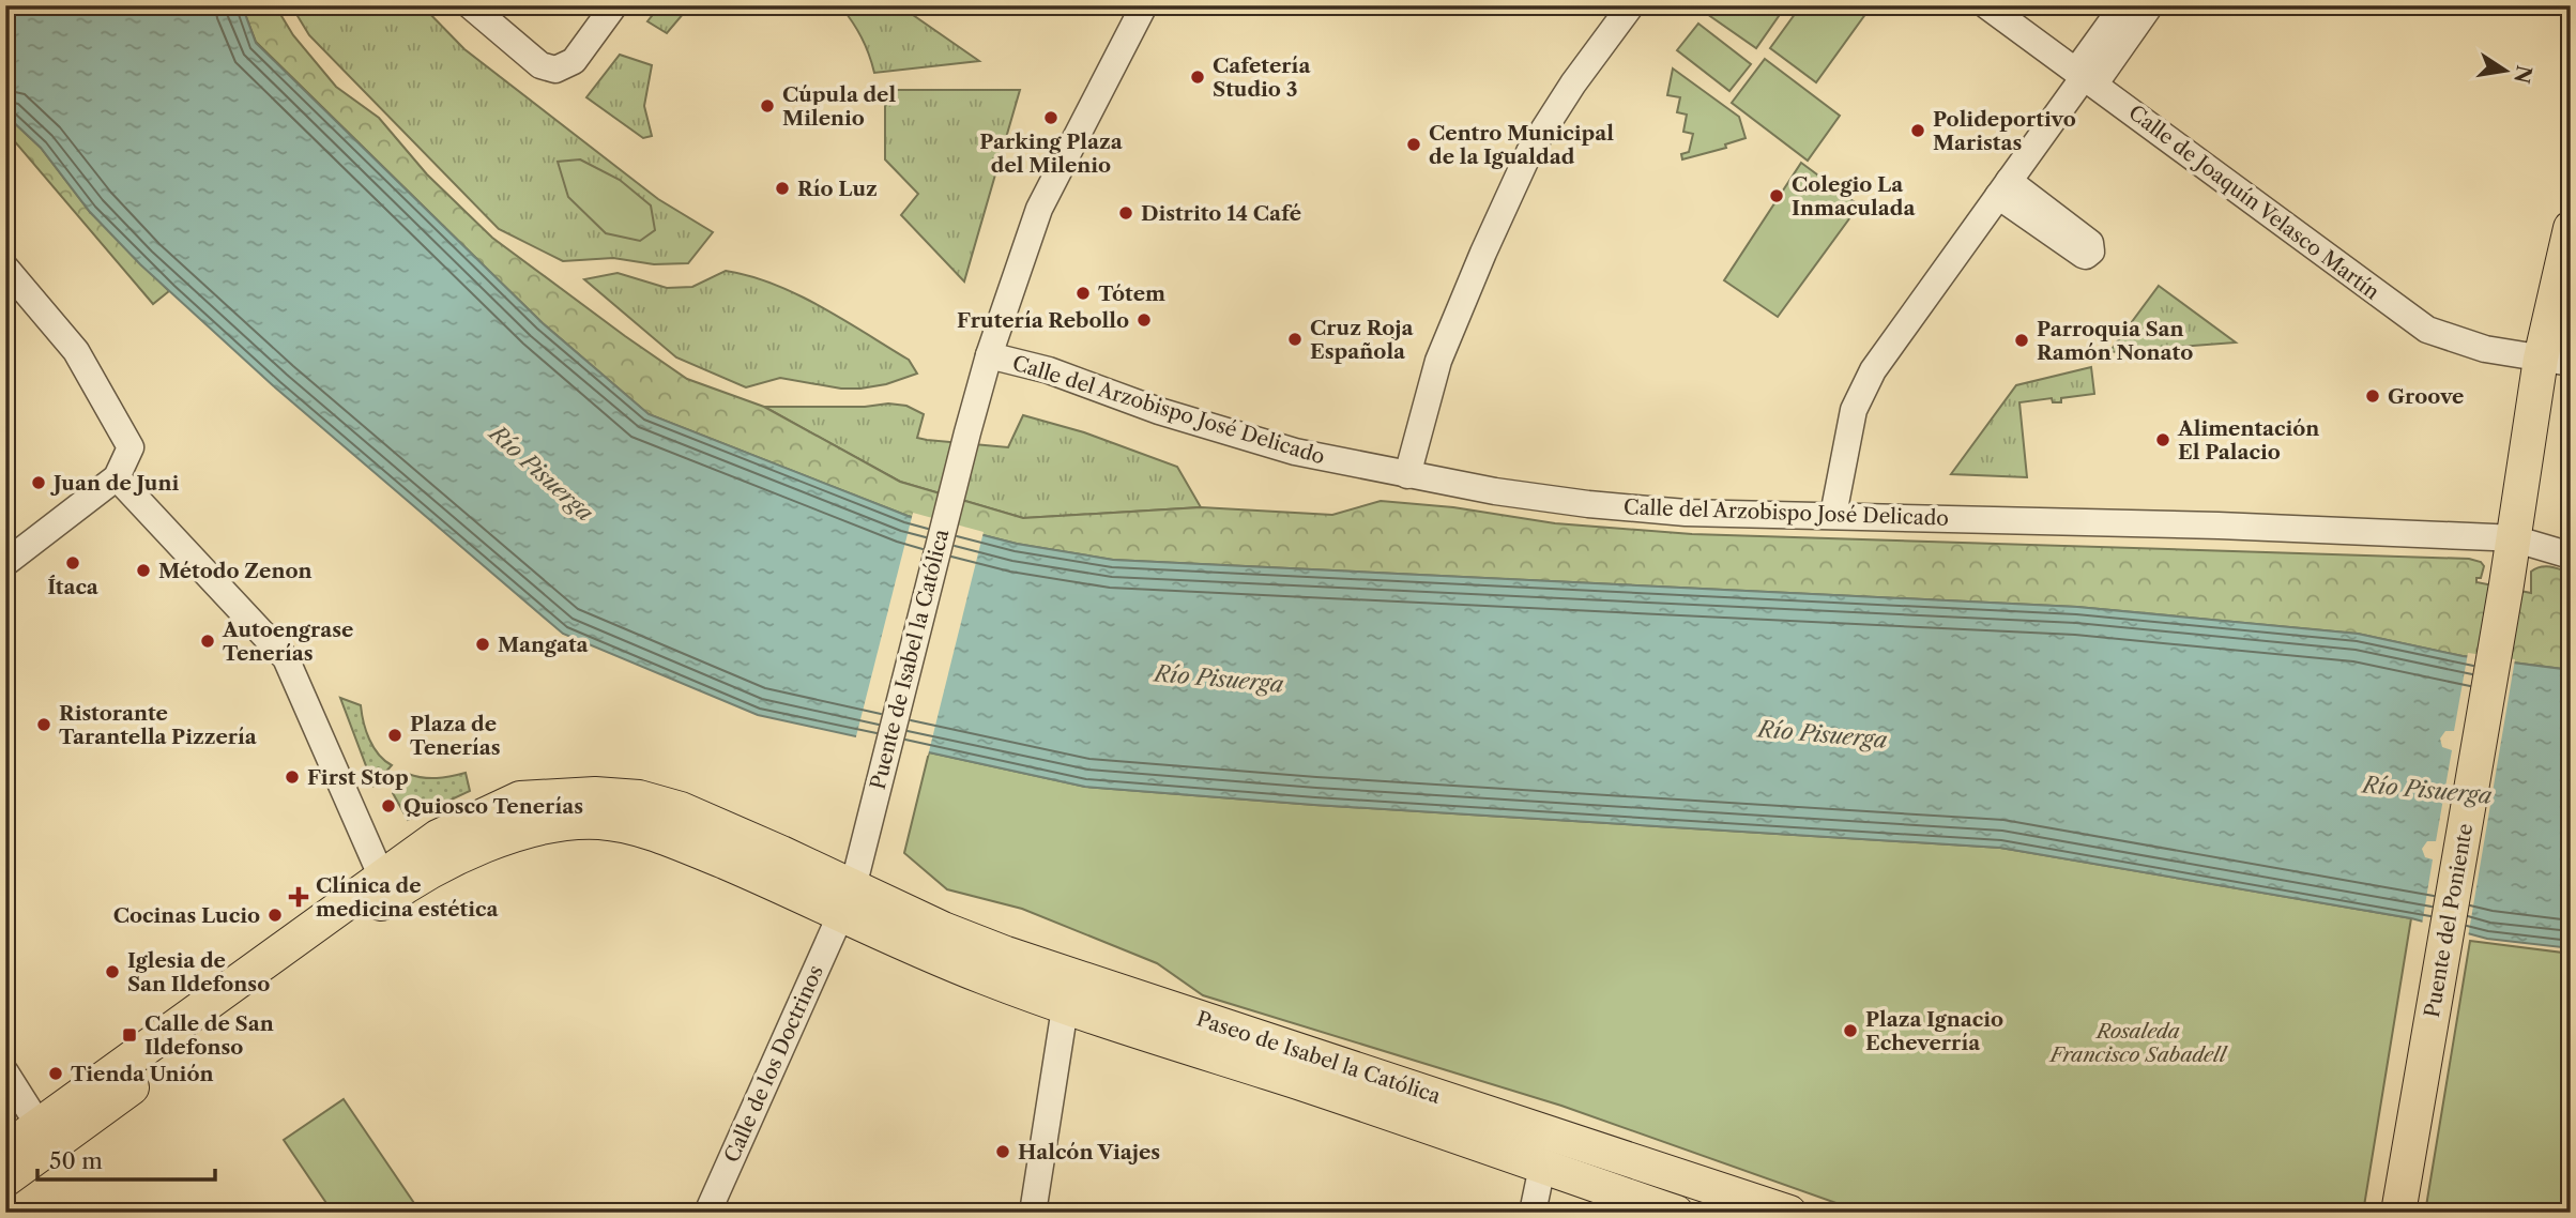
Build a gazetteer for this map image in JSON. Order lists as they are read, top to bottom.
{
  "streets": {
    "main road": ["Puente del Poniente", "Paseo de Isabel la Católica"],
    "street": [
      "Calle de Joaquín Velasco Martín",
      "Calle del Arzobispo José Delicado",
      "Puente de Isabel la Católica",
      "Calle de los Doctrinos"
    ]
  },
  "crossings": [
    ["Calle de Joaquín Velasco Martín", "Puente del Poniente"],
    ["Calle del Arzobispo José Delicado", "Puente de Isabel la Católica"],
    ["Calle del Arzobispo José Delicado", "Puente del Poniente"],
    ["Puente de Isabel la Católica", "Paseo de Isabel la Católica"],
    ["Puente de Isabel la Católica", "Calle de los Doctrinos"],
    ["Paseo de Isabel la Católica", "Calle de los Doctrinos"]
  ],
  "water": ["Río Pisuerga"],
  "parks": ["Rosaleda Francisco Sabadell"],
  "places": {
    "other": [
      "Cafetería Studio 3",
      "Cúpula del Milenio",
      "Parking Plaza del Milenio",
      "Polideportivo Maristas",
      "Centro Municipal de la Igualdad",
      "Río Luz",
      "Colegio La Inmaculada",
      "Distrito 14 Café",
      "Tótem",
      "Frutería Rebollo",
      "Cruz Roja Española",
      "Parroquia San Ramón Nonato",
      "Groove",
      "Alimentación El Palacio",
      "Juan de Juni",
      "Ítaca",
      "Método Zenon",
      "Autoengrase Tenerías",
      "Mangata",
      "Ristorante Tarantella Pizzería",
      "Plaza de Tenerías",
      "First Stop",
      "Quiosco Tenerías",
      "Cocinas Lucio",
      "Iglesia de San Ildefonso",
      "Plaza Ignacio Echeverría",
      "Tienda Unión",
      "Halcón Viajes"
    ],
    "health": ["Clínica de medicina estética"],
    "transit": ["Calle de San Ildefonso"]
  },
  "scale_bar": "50 m",
  "north": "right"
}
